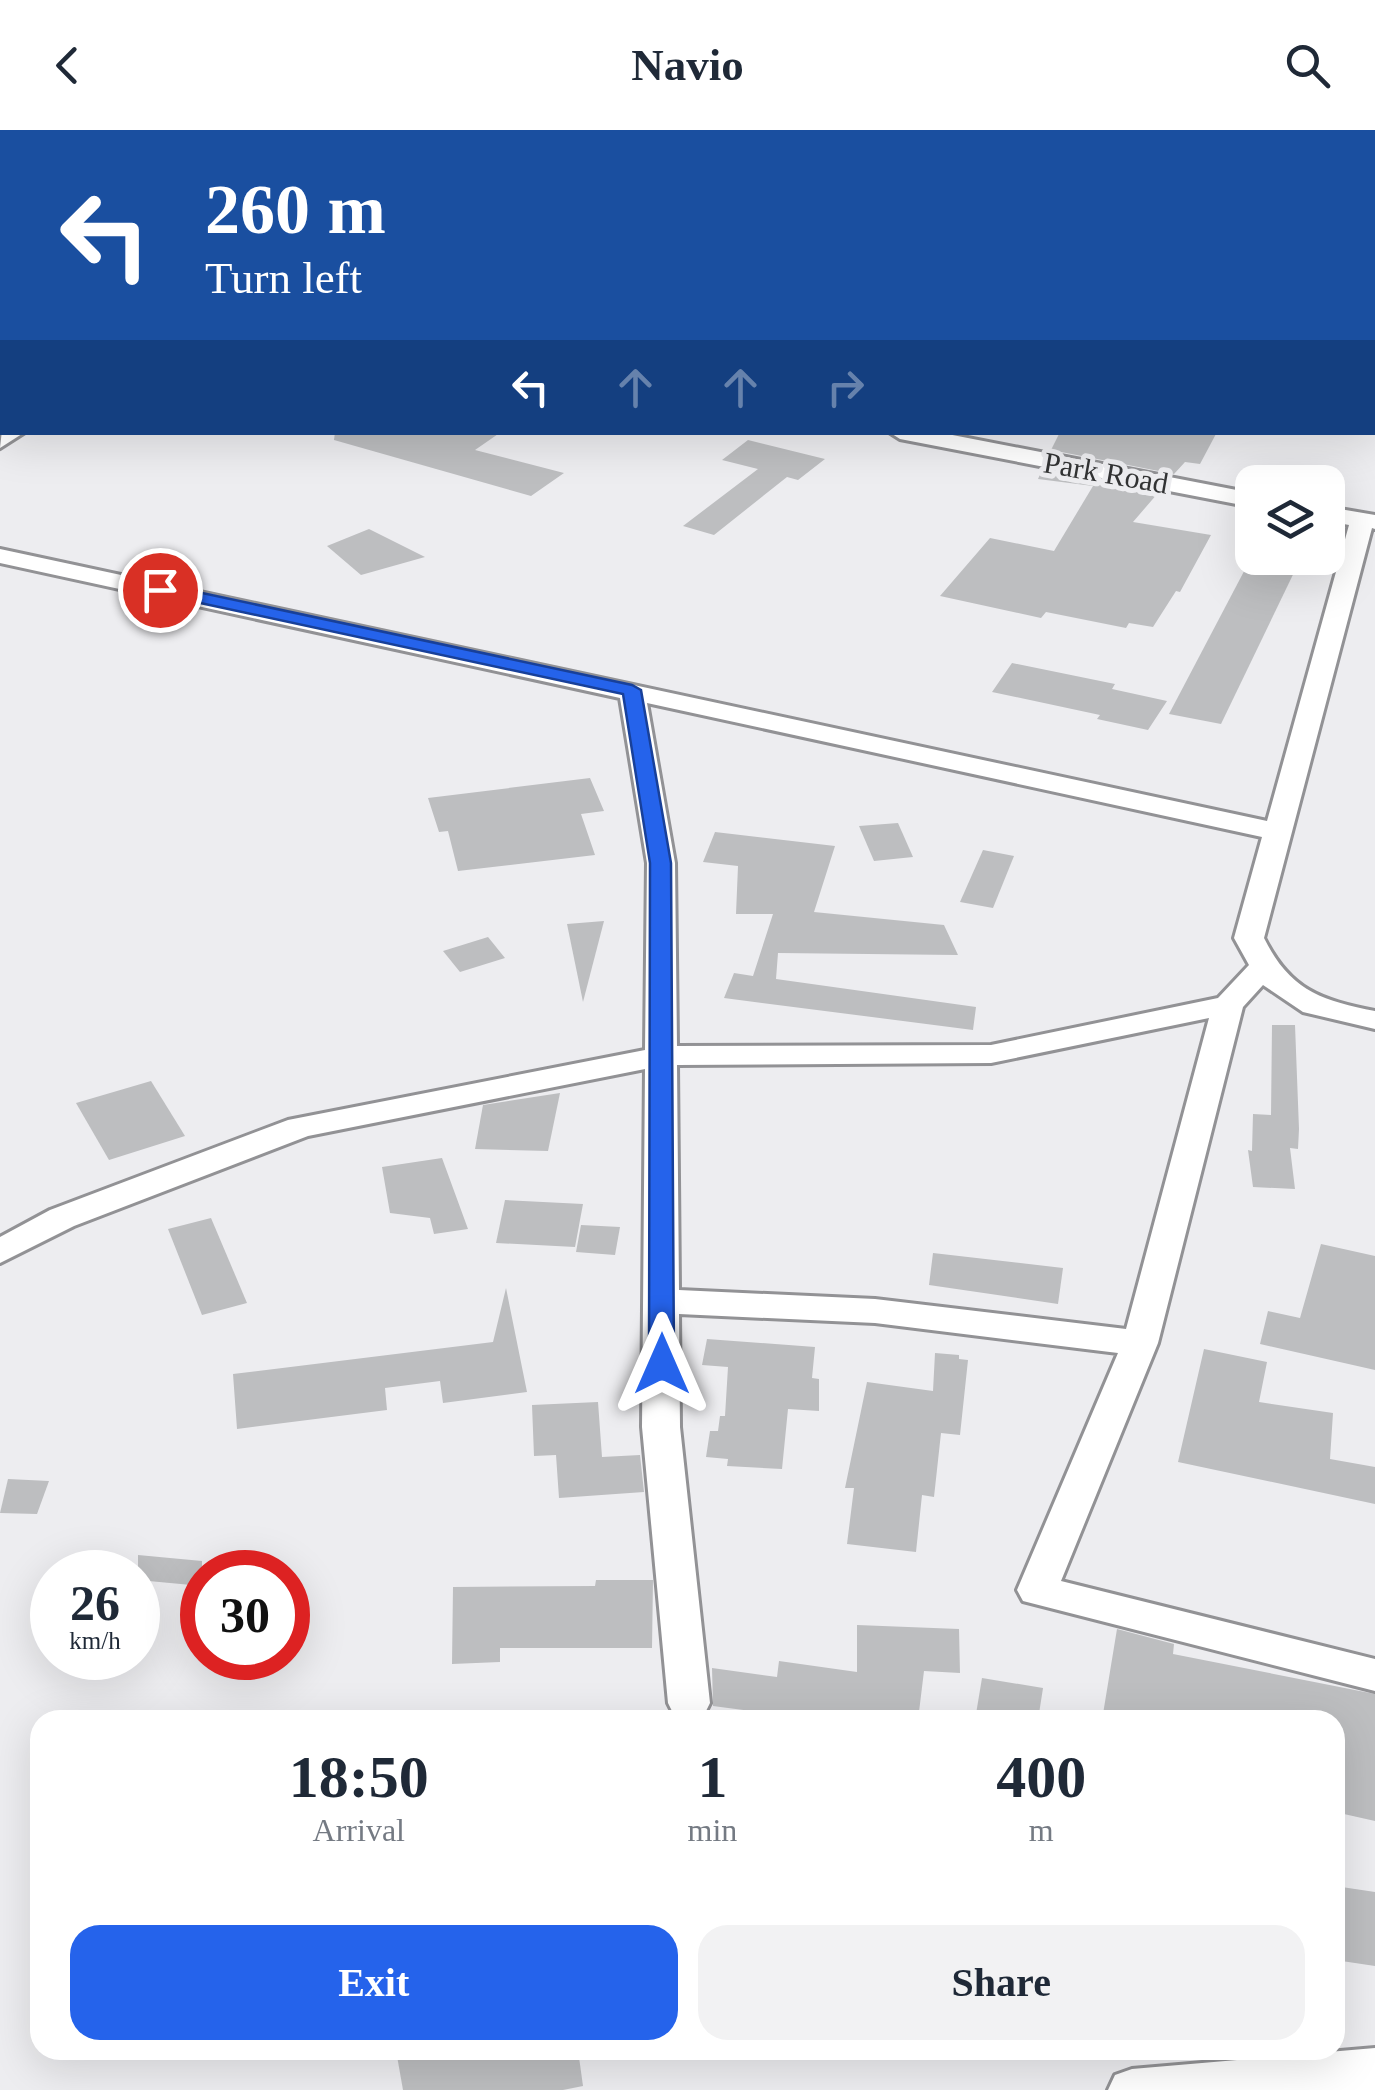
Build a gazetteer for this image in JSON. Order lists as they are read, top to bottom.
{
  "streets": {
    "street": ["Park Road"]
  },
  "page": {
    "header": "Navio",
    "turn": ["260 m", "Turn left"],
    "speed": "26 km/h",
    "limit": "30",
    "eta": [
      "18:50",
      "Arrival",
      "1",
      "min",
      "400",
      "m"
    ],
    "buttons": ["Exit", "Share"]
  }
}
